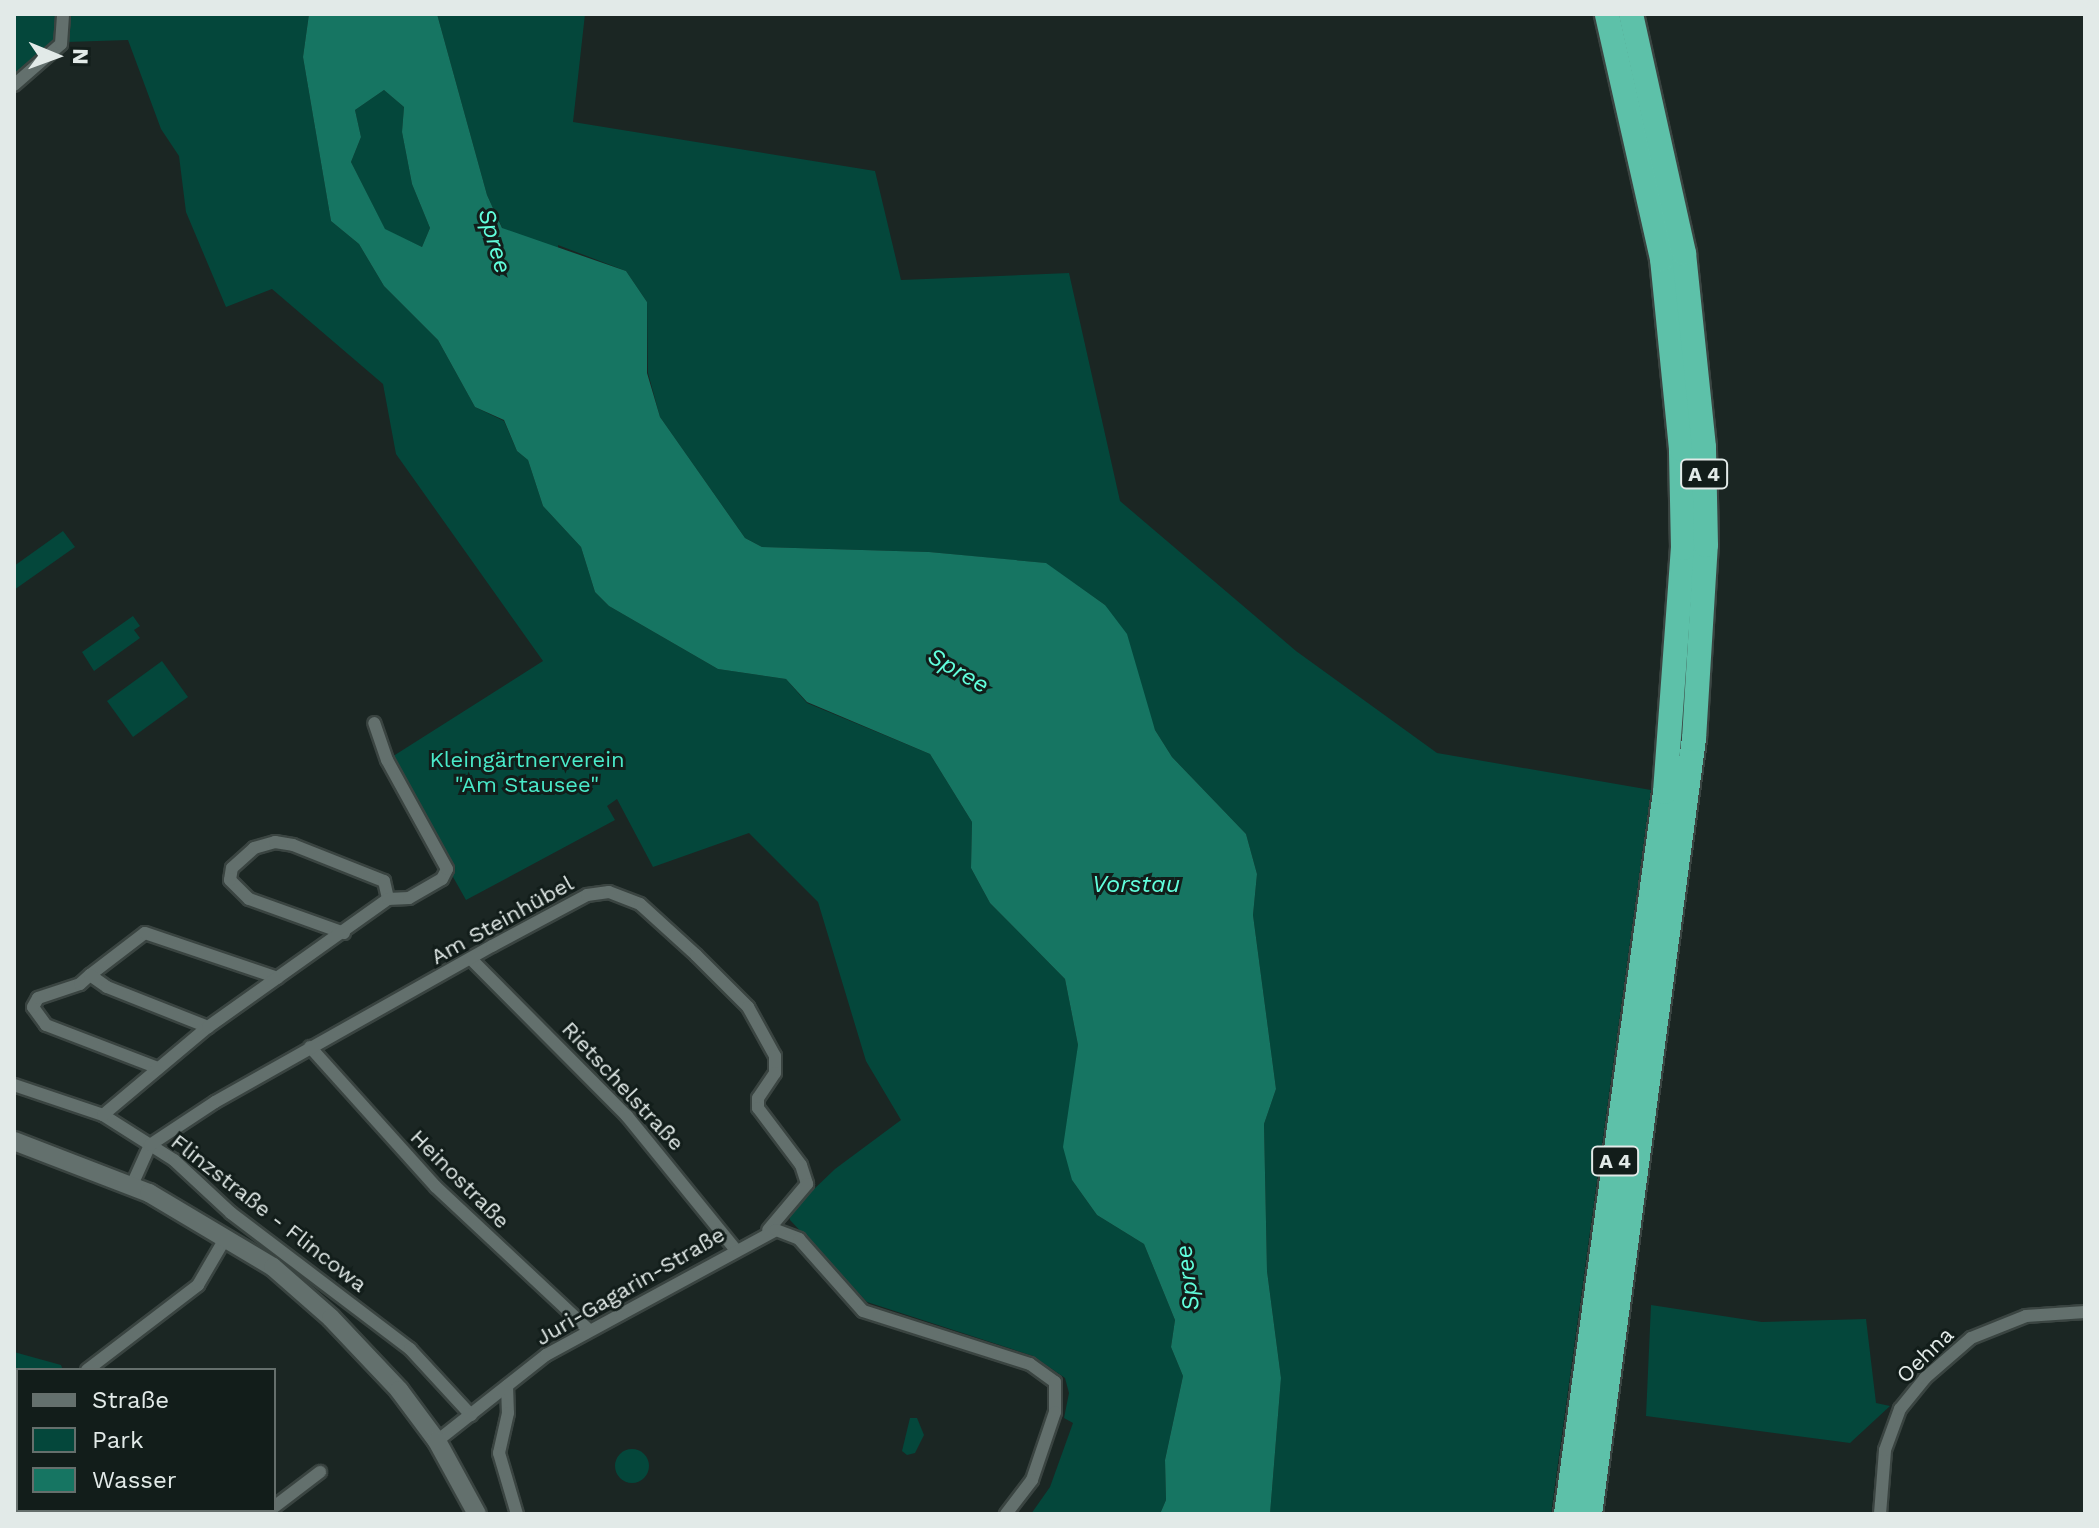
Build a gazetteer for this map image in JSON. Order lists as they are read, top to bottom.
{
  "streets": {
    "highway": ["A 4"],
    "street": [
      "Am Steinhübel",
      "Rietschelstraße",
      "Heinostraße",
      "Flinzstraße - Flincowa",
      "Juri-Gagarin-Straße",
      "Oehna"
    ]
  },
  "crossings": [
    ["Am Steinhübel", "Rietschelstraße"],
    ["Am Steinhübel", "Heinostraße"],
    ["Am Steinhübel", "Flinzstraße - Flincowa"],
    ["Am Steinhübel", "Juri-Gagarin-Straße"],
    ["Rietschelstraße", "Juri-Gagarin-Straße"],
    ["Heinostraße", "Juri-Gagarin-Straße"],
    ["Flinzstraße - Flincowa", "Juri-Gagarin-Straße"]
  ],
  "water": ["Spree", "Vorstau"],
  "parks": ["Kleingärtnerverein \"Am Stausee\""],
  "legend": ["Straße", "Park", "Wasser"],
  "north": "right"
}
